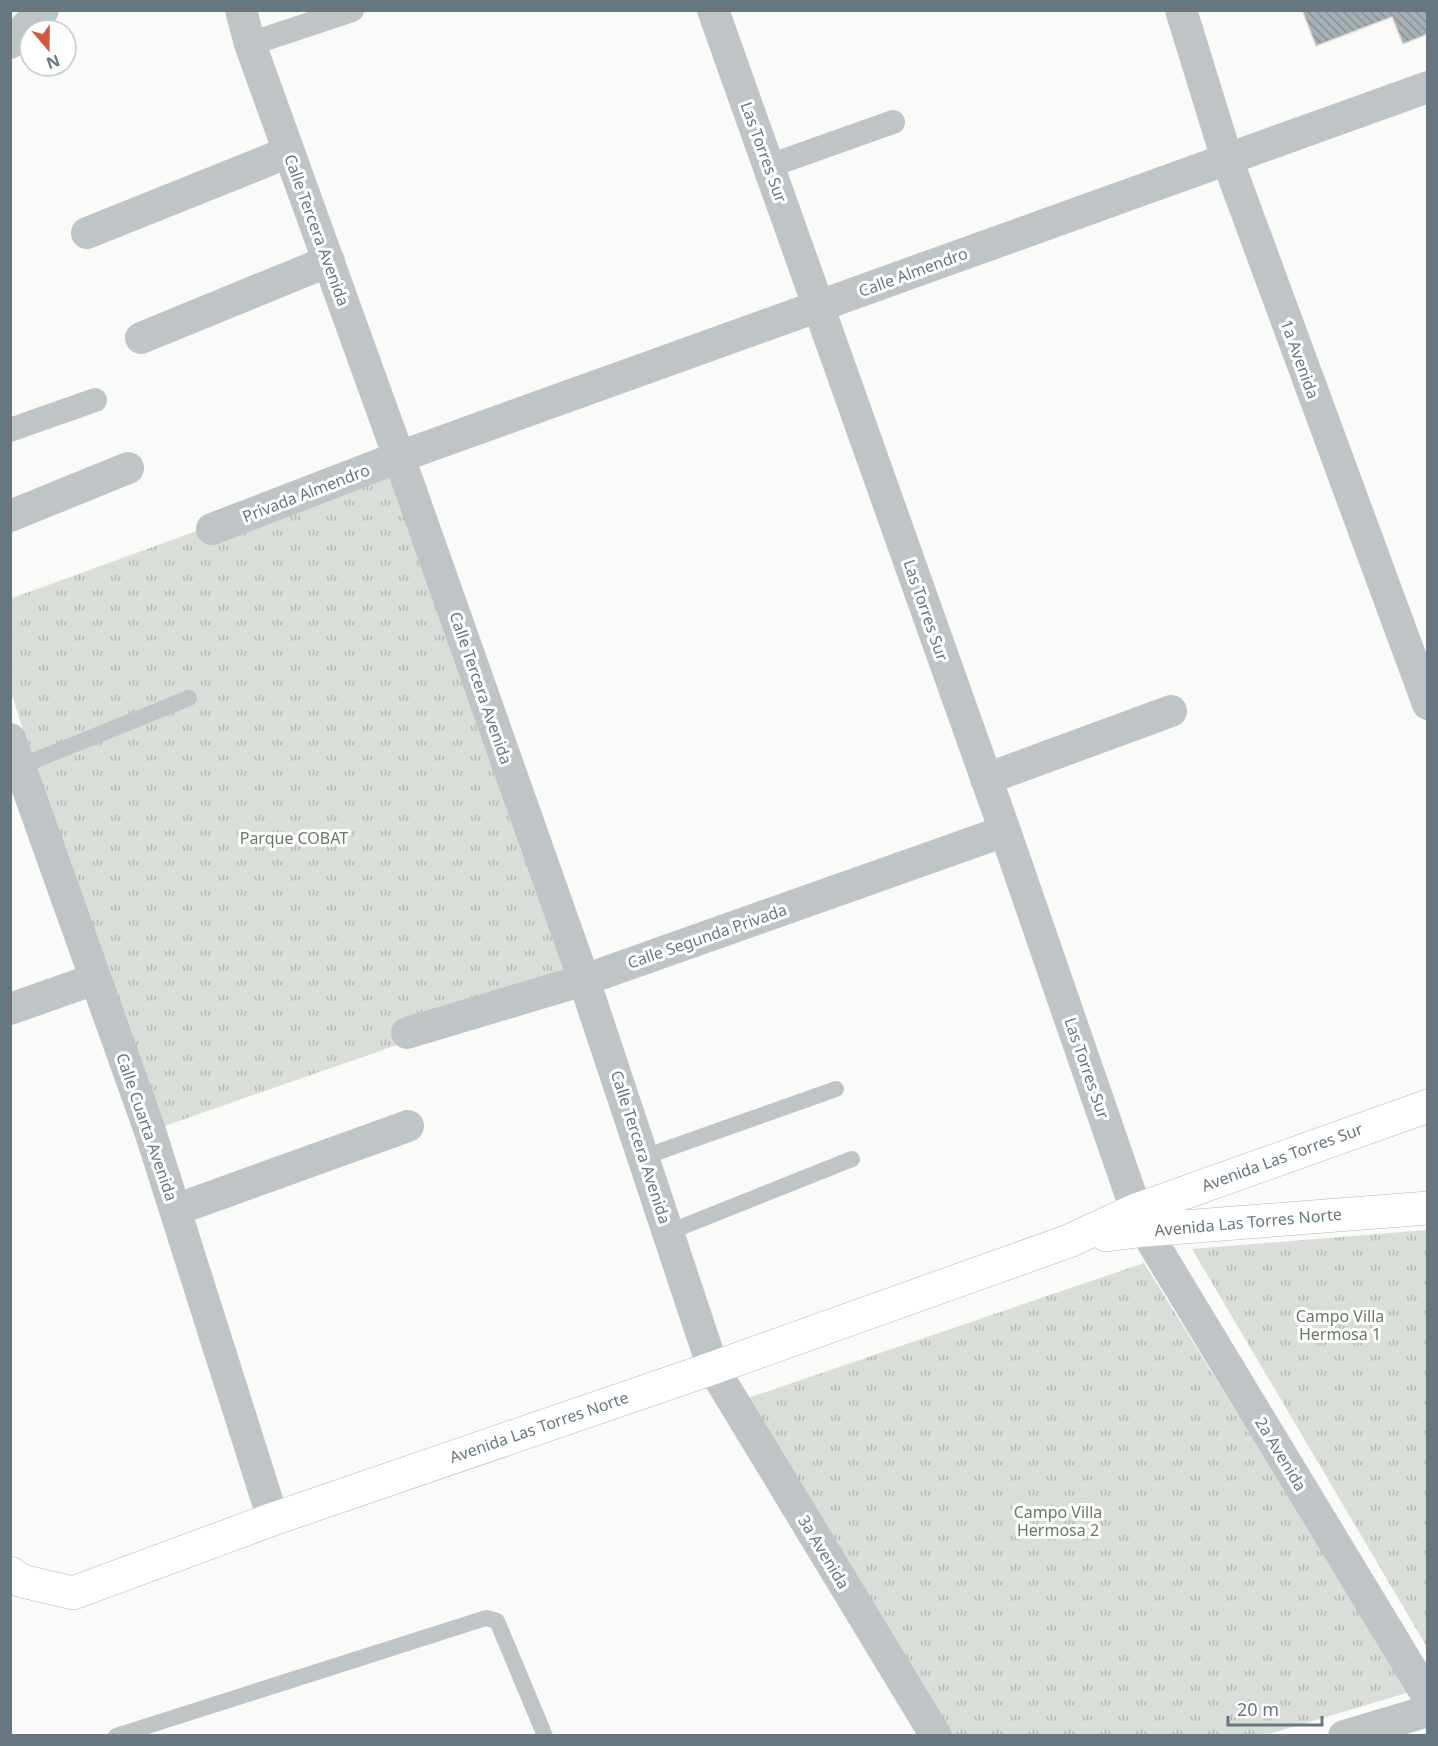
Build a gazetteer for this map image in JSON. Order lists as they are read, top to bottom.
{
  "streets": {
    "main road": ["Avenida Las Torres Sur", "Avenida Las Torres Norte"],
    "street": [
      "Las Torres Sur",
      "Calle Tercera Avenida",
      "Calle Almendro",
      "1a Avenida",
      "Privada Almendro",
      "Calle Segunda Privada",
      "Calle Cuarta Avenida",
      "2a Avenida",
      "3a Avenida"
    ]
  },
  "crossings": [
    ["Las Torres Sur", "Calle Almendro"],
    ["Las Torres Sur", "Calle Segunda Privada"],
    ["Las Torres Sur", "Avenida Las Torres Sur"],
    ["Las Torres Sur", "Avenida Las Torres Norte"],
    ["Las Torres Sur", "2a Avenida"],
    ["Calle Tercera Avenida", "Calle Almendro"],
    ["Calle Tercera Avenida", "Privada Almendro"],
    ["Calle Tercera Avenida", "Calle Segunda Privada"],
    ["Calle Tercera Avenida", "Avenida Las Torres Norte"],
    ["Calle Tercera Avenida", "3a Avenida"],
    ["Calle Almendro", "1a Avenida"],
    ["Calle Almendro", "Privada Almendro"],
    ["Calle Cuarta Avenida", "Avenida Las Torres Norte"],
    ["Avenida Las Torres Sur", "Avenida Las Torres Norte"],
    ["Avenida Las Torres Sur", "2a Avenida"],
    ["Avenida Las Torres Norte", "2a Avenida"],
    ["Avenida Las Torres Norte", "3a Avenida"]
  ],
  "parks": ["Parque COBAT", "Campo Villa Hermosa 1", "Campo Villa Hermosa 2"],
  "scale_bar": "20 m",
  "north": "bottom"
}
